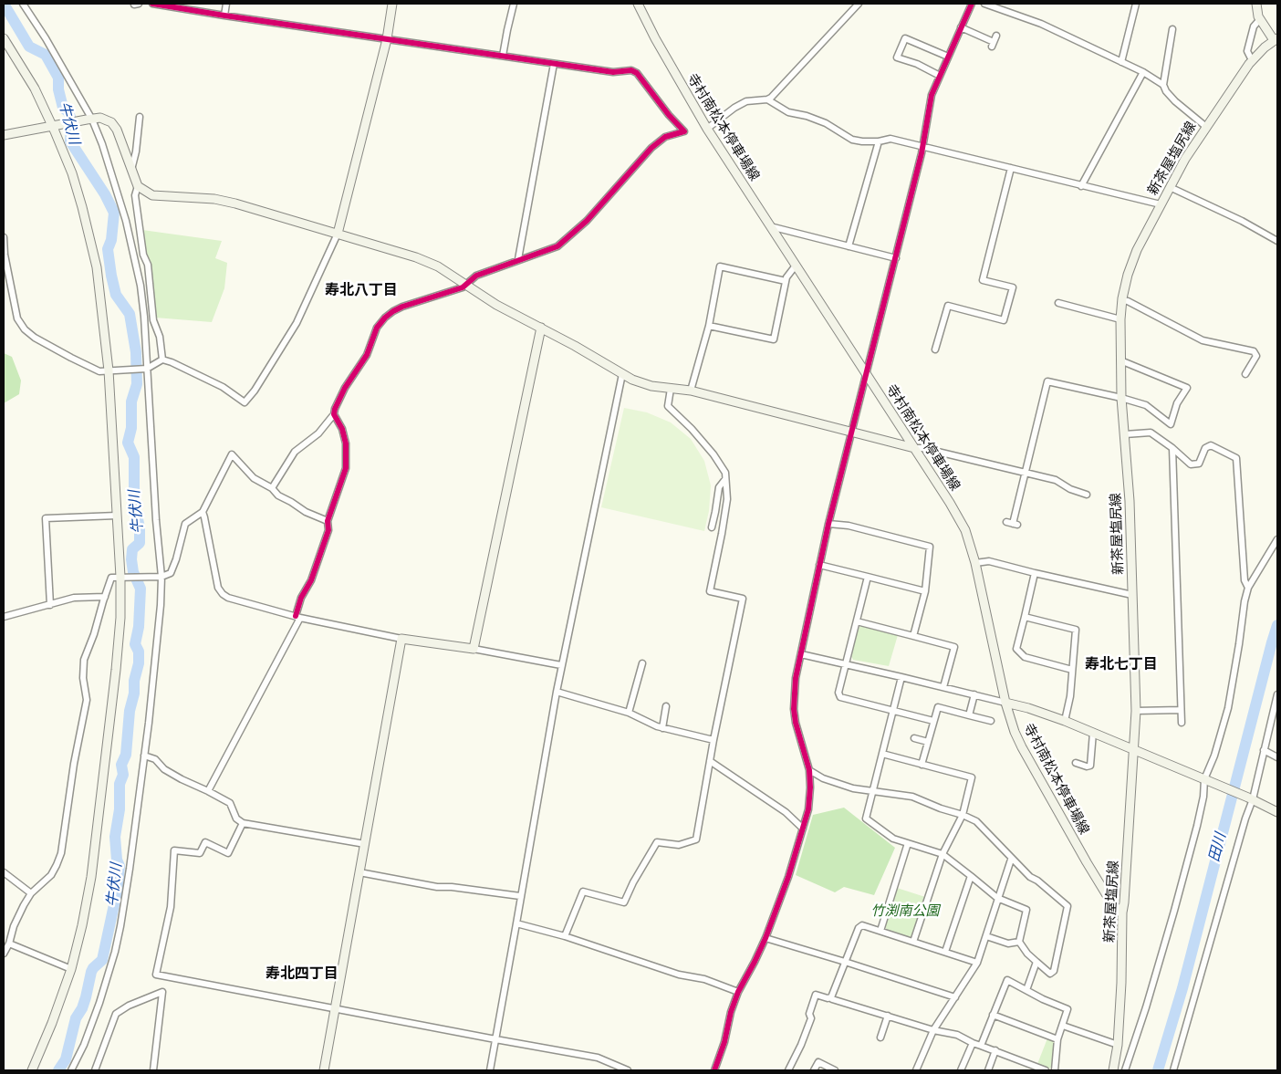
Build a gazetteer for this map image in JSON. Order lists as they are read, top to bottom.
{
  "streets": {
    "street": ["寺村南松本停車場線", "新茶屋塩尻線"]
  },
  "crossings": [
    ["寺村南松本停車場線", "新茶屋塩尻線"]
  ],
  "districts": ["寿北八丁目", "寿北七丁目", "寿北四丁目"],
  "water": ["牛伏川", "田川"],
  "parks": ["竹渕南公園"]
}
